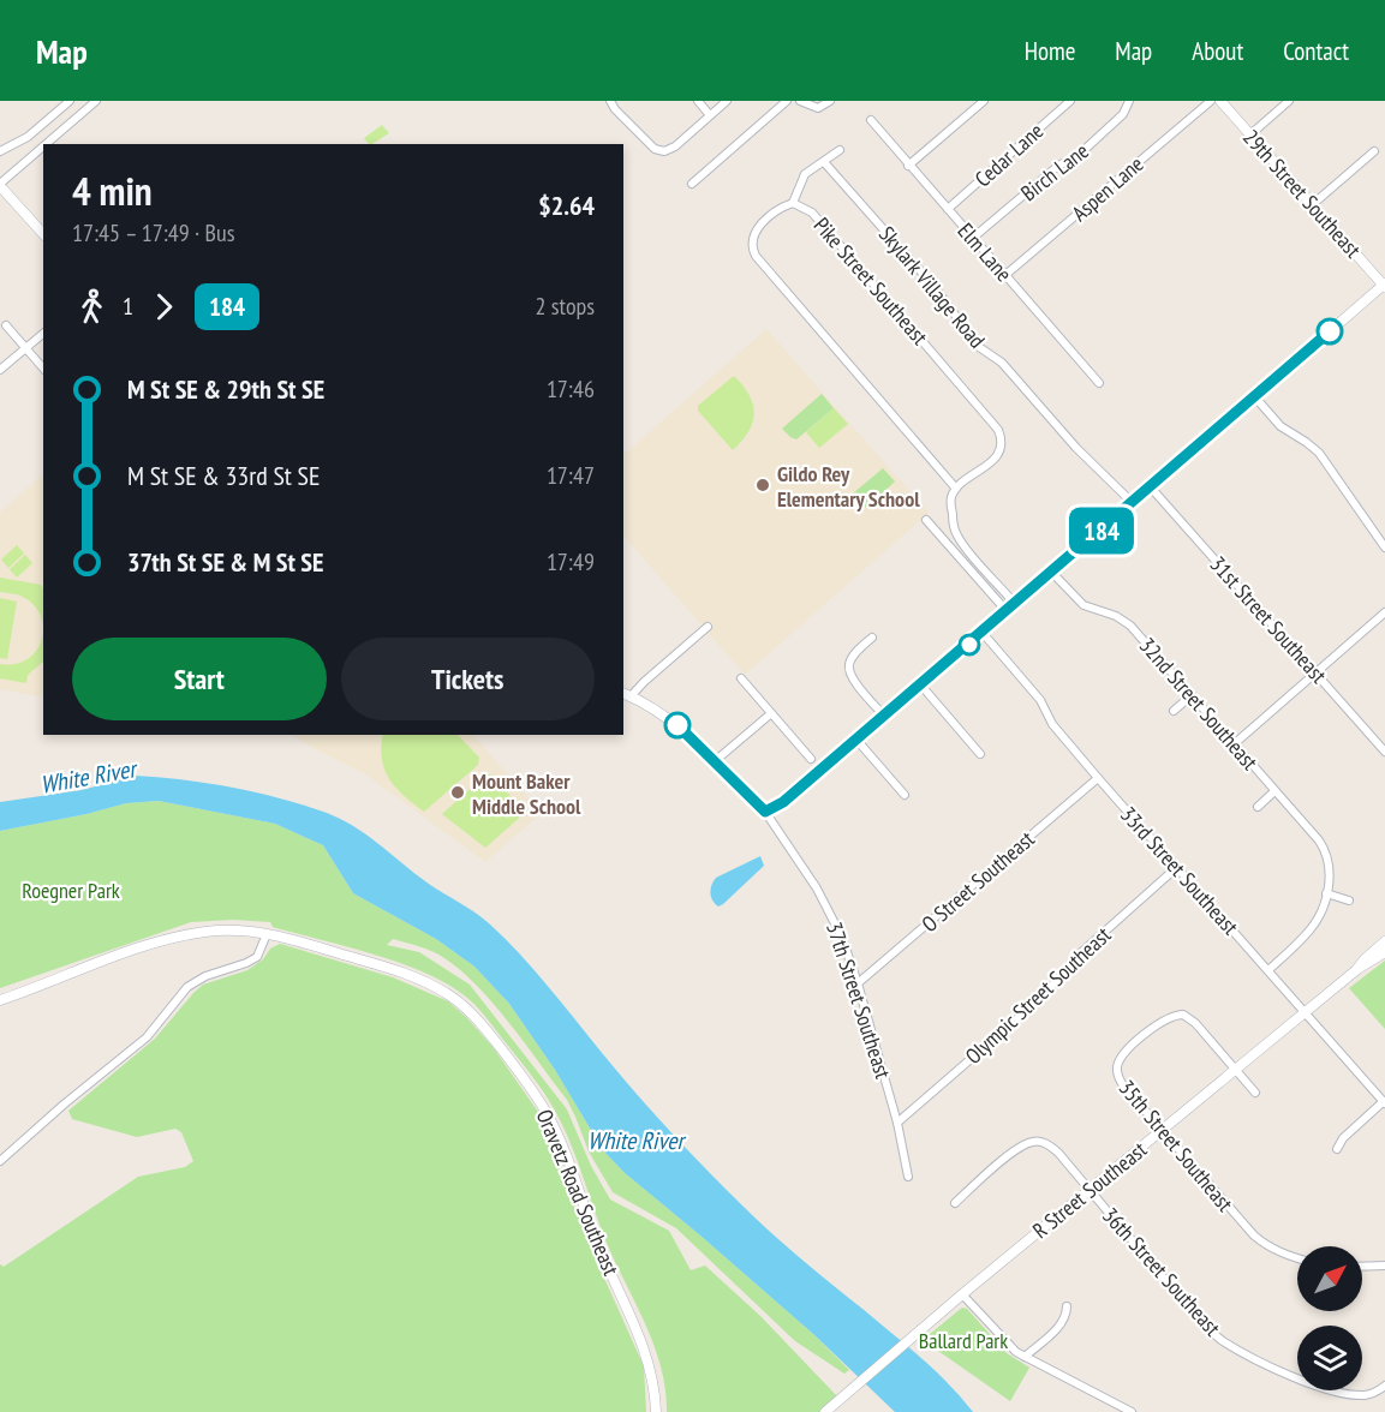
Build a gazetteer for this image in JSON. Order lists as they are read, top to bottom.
{
  "streets": {
    "street": [
      "Cedar Lane",
      "Birch Lane",
      "Aspen Lane",
      "29th Street Southeast",
      "Elm Lane",
      "Pike Street Southeast",
      "Skylark Village Road",
      "31st Street Southeast",
      "32nd Street Southeast",
      "33rd Street Southeast",
      "O Street Southeast",
      "Olympic Street Southeast",
      "37th Street Southeast",
      "35th Street Southeast",
      "R Street Southeast",
      "Oravetz Road Southeast",
      "36th Street Southeast"
    ]
  },
  "crossings": [
    ["Cedar Lane", "Elm Lane"],
    ["Birch Lane", "Elm Lane"],
    ["Aspen Lane", "Elm Lane"],
    ["33rd Street Southeast", "O Street Southeast"],
    ["33rd Street Southeast", "Olympic Street Southeast"],
    ["33rd Street Southeast", "R Street Southeast"],
    ["O Street Southeast", "37th Street Southeast"],
    ["Olympic Street Southeast", "37th Street Southeast"],
    ["35th Street Southeast", "R Street Southeast"],
    ["R Street Southeast", "36th Street Southeast"]
  ],
  "water": ["White River"],
  "parks": ["Roegner Park", "Ballard Park"],
  "places": ["Gildo Rey Elementary School", "Mount Baker Middle School"],
  "lines": ["bus line 184"],
  "north": "top right",
  "page": {
    "header": "Map",
    "nav": [
      "Home",
      "Map",
      "About",
      "Contact"
    ],
    "on_map": "184",
    "heading": ["4 min", "17:45 – 17:49 · Bus", "$2.64"],
    "legs": ["1", "184", "2 stops"],
    "list": [
      {
        "name": "M St SE & 29th St SE",
        "value": "17:46"
      },
      {
        "name": "M St SE & 33rd St SE",
        "value": "17:47"
      },
      {
        "name": "37th St SE & M St SE",
        "value": "17:49"
      }
    ],
    "buttons": ["Start", "Tickets"]
  }
}
